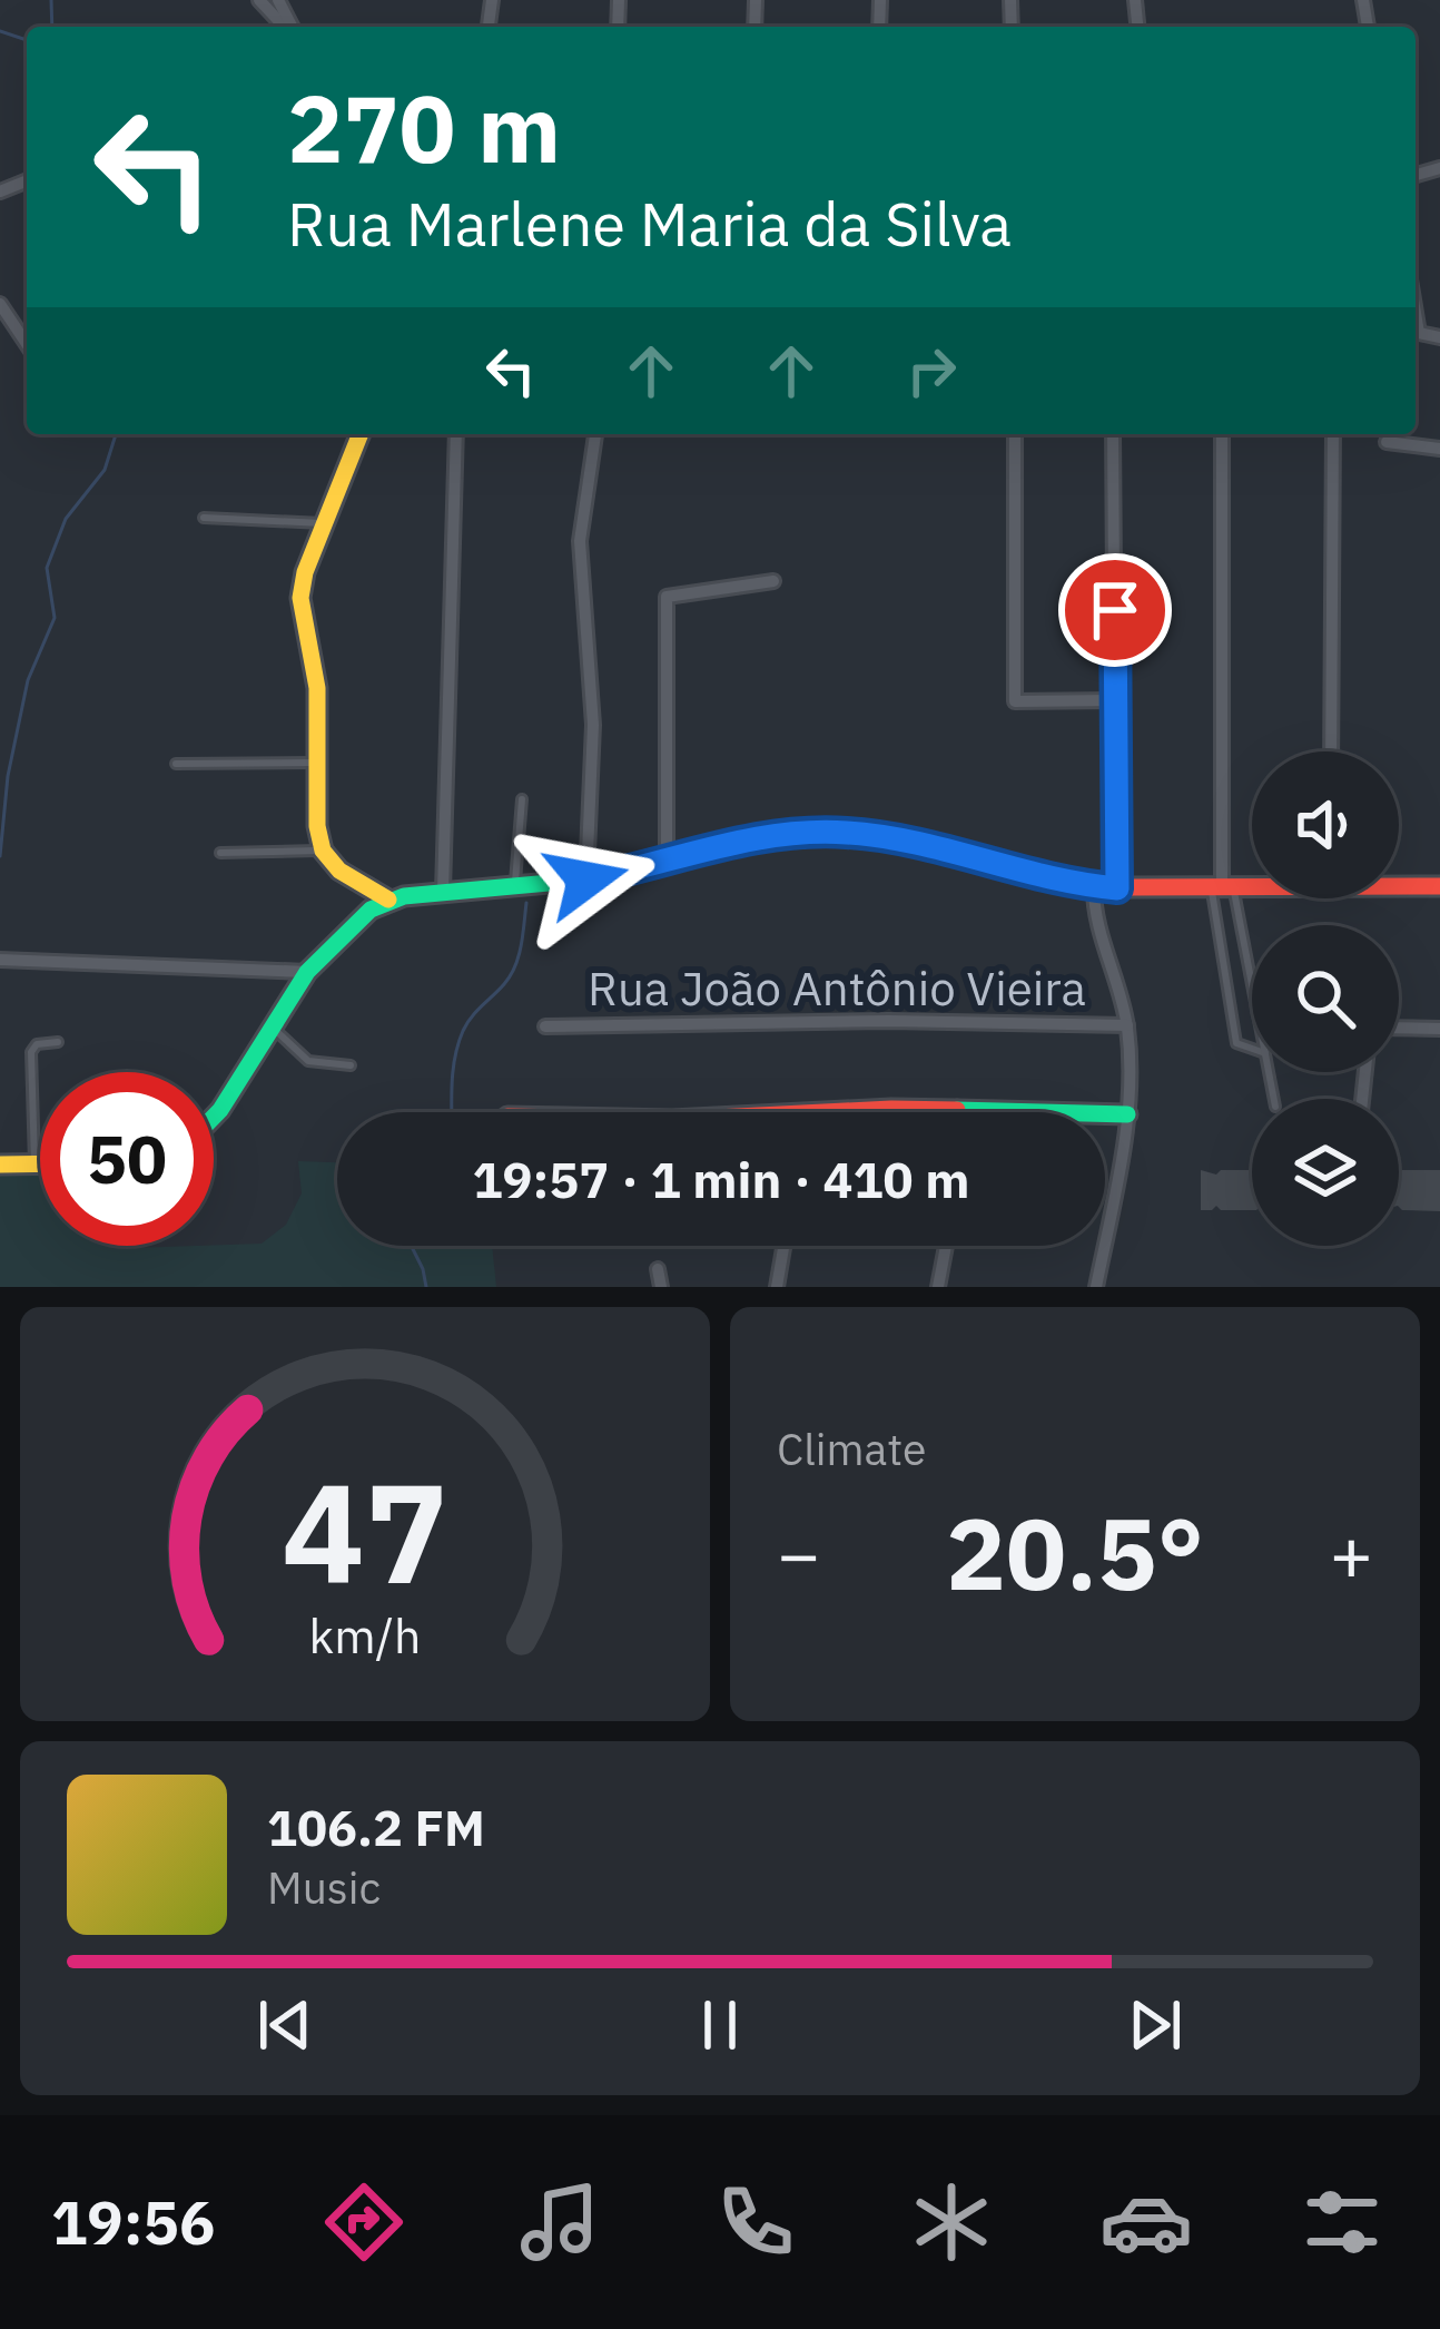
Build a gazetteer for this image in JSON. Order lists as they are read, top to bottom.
{
  "streets": {
    "street": ["Rua João Antônio Vieira"]
  },
  "page": {
    "turn": ["270 m", "Rua Marlene Maria da Silva"],
    "limit": "50",
    "trip": "19:57 · 1 min · 410 m",
    "tile": "Climate",
    "heat": ["−", "20.5°", "+"],
    "song": ["106.2 FM", "Music"],
    "tabs": "19:56",
    "gauge": ["47", "km/h"]
  }
}
